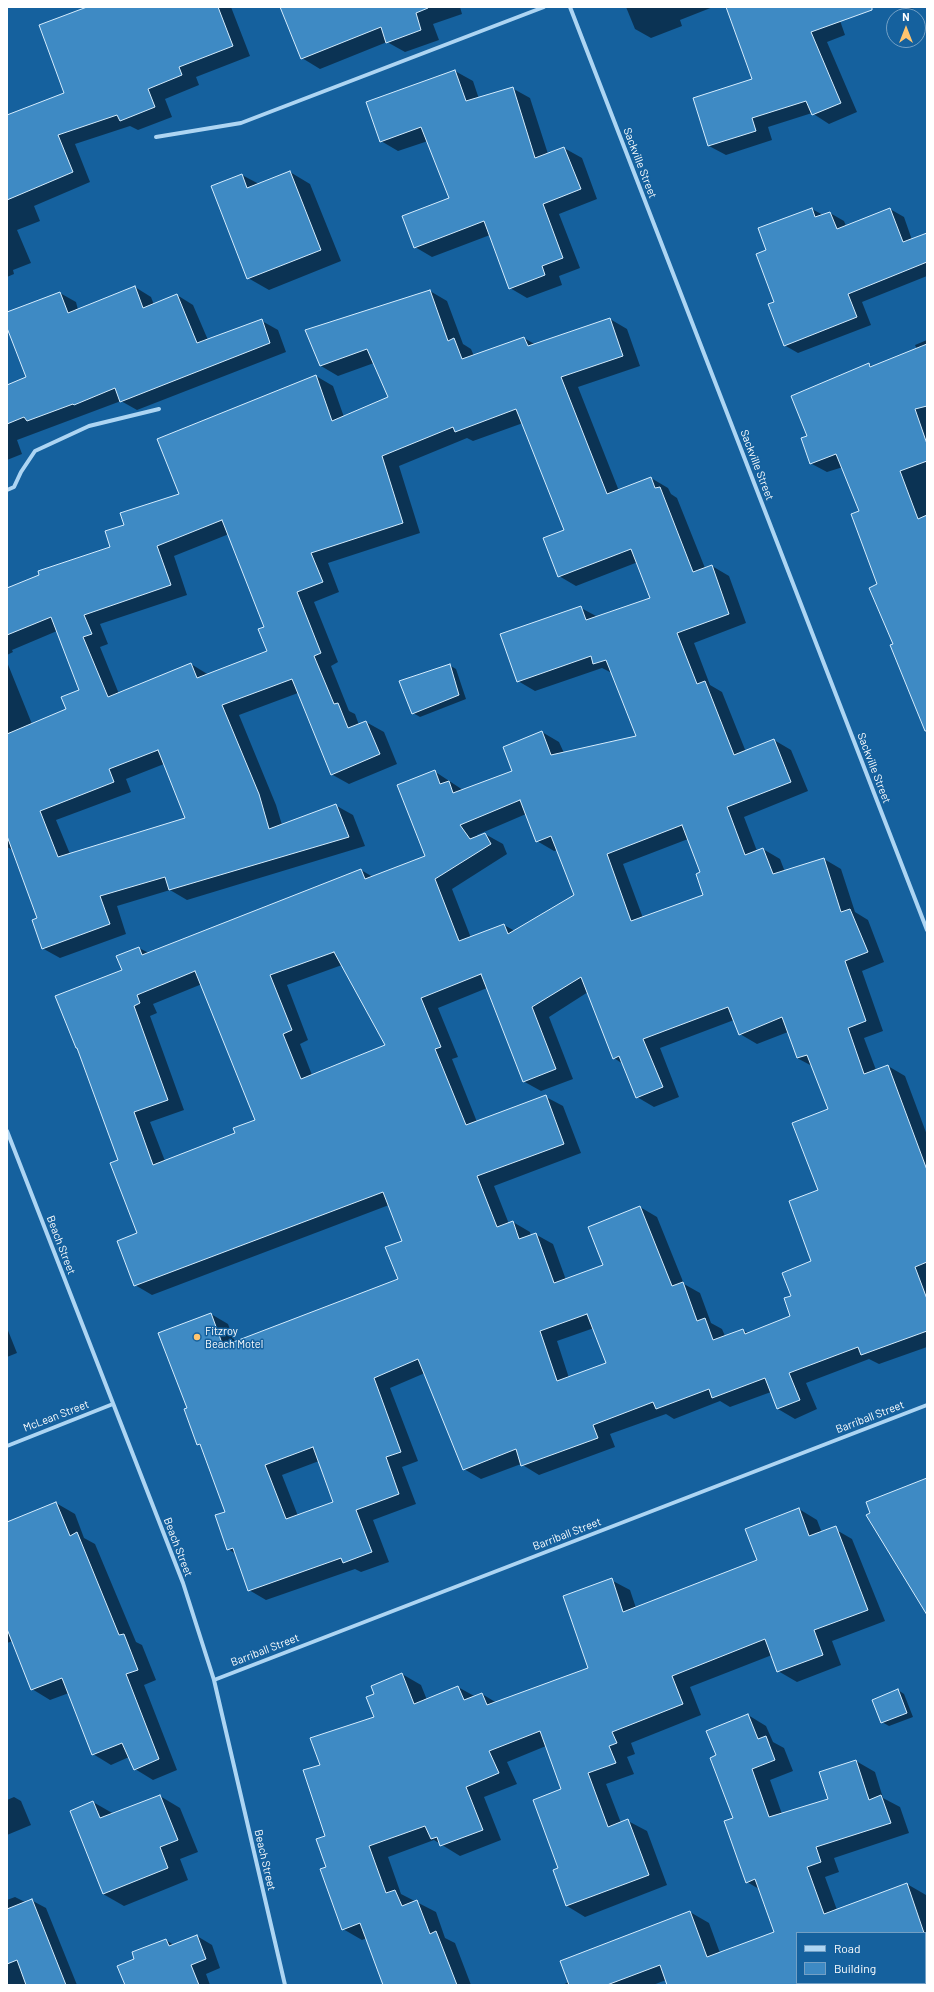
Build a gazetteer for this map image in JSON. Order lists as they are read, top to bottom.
{
  "streets": {
    "street": [
      "Sackville Street",
      "Beach Street",
      "McLean Street",
      "Barriball Street"
    ]
  },
  "crossings": [
    ["Beach Street", "McLean Street"],
    ["Beach Street", "Barriball Street"]
  ],
  "places": ["Fitzroy Beach Motel"],
  "legend": ["Road", "Building"],
  "north": "top"
}
